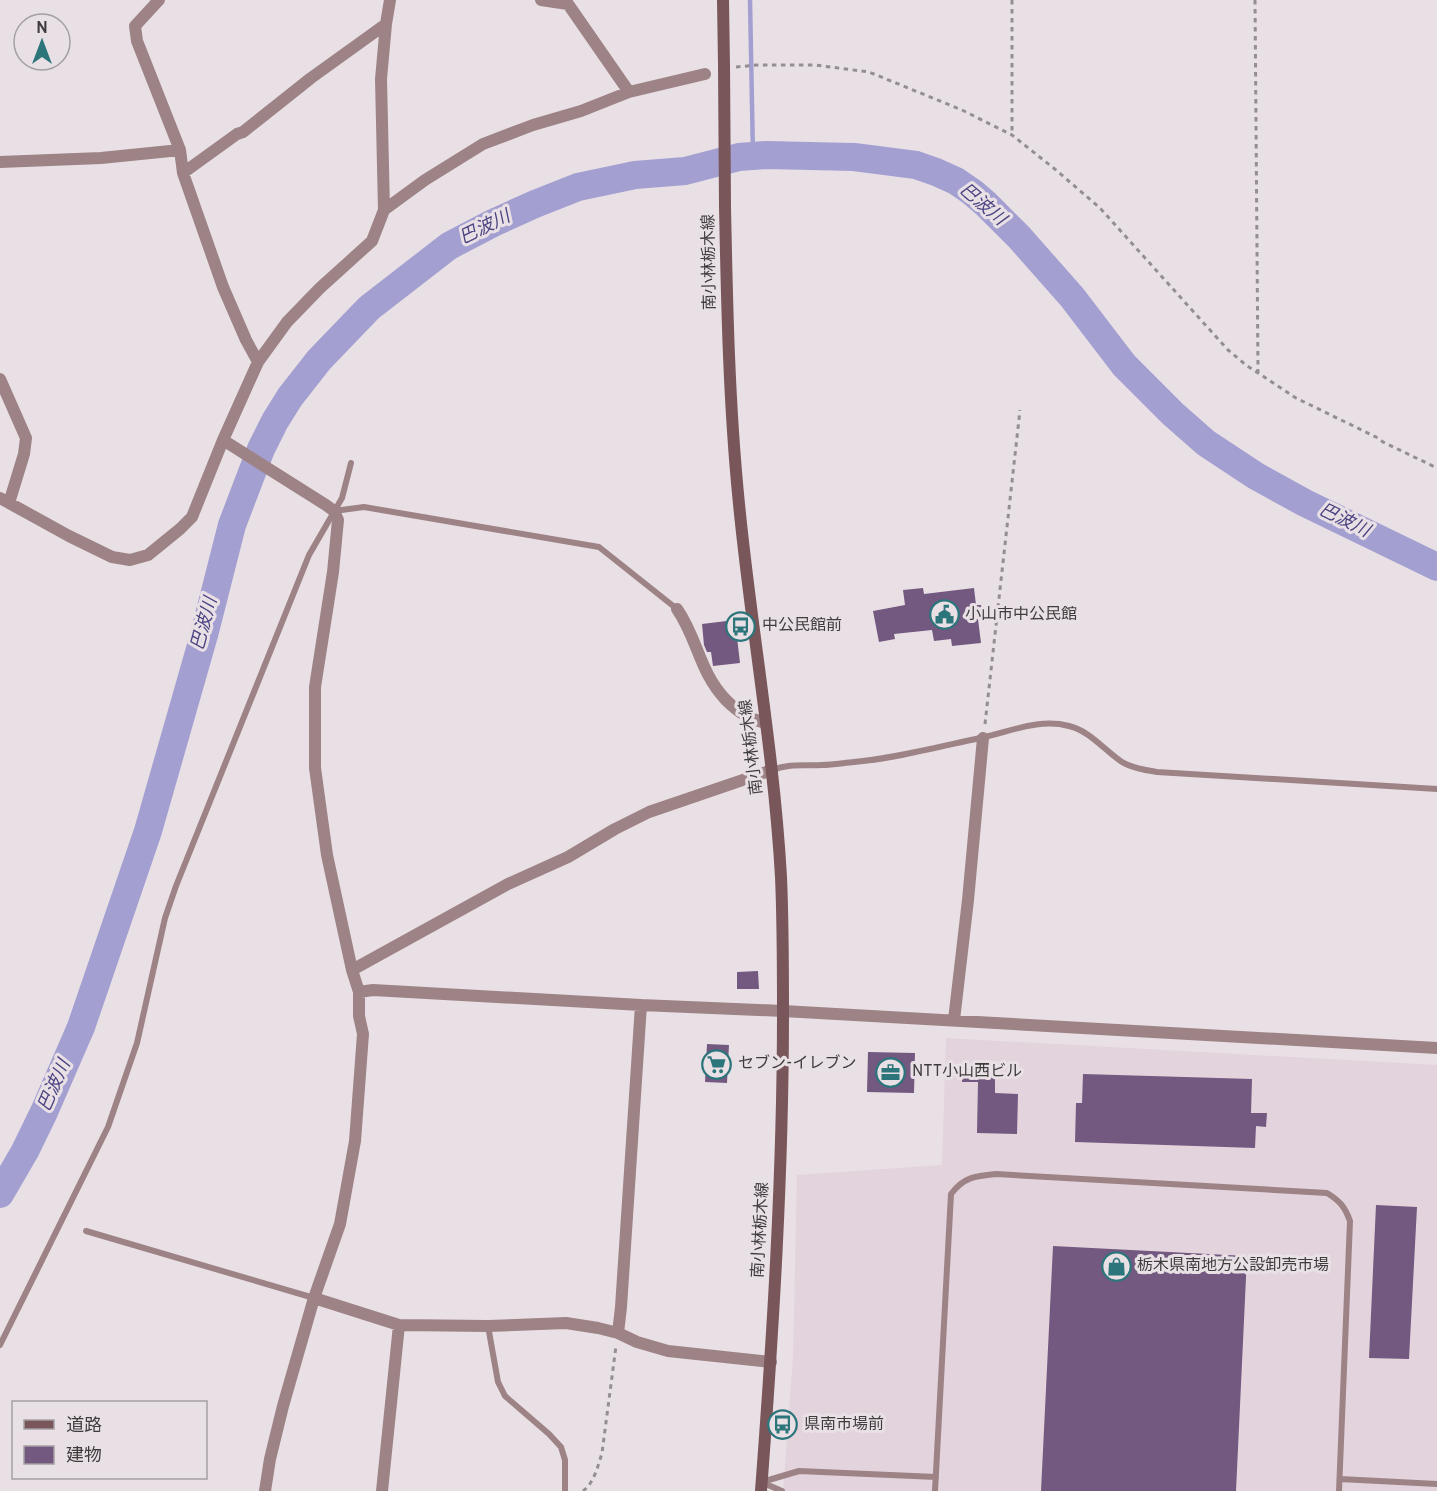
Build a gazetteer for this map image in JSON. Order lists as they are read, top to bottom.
{
  "streets": {
    "main road": ["南小林栃木線"]
  },
  "water": ["巴波川"],
  "places": {
    "public building": ["小山市中公民館"],
    "bus stop": ["中公民館前", "県南市場前"],
    "supermarket": ["セブン-イレブン"],
    "office": ["NTT小山西ビル"],
    "shop": ["栃木県南地方公設卸売市場"]
  },
  "legend": ["道路", "建物"],
  "north": "top"
}
